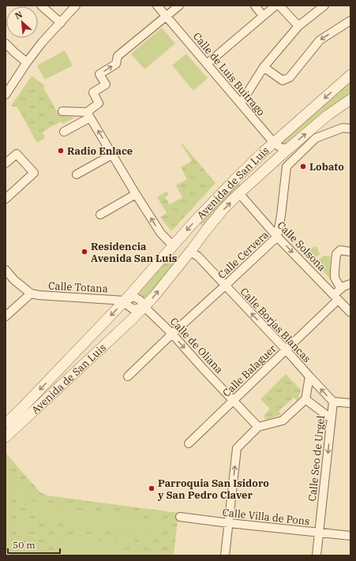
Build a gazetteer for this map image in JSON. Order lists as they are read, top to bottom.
{
  "streets": {
    "street": [
      "Calle de Luis Buitrago",
      "Avenida de San Luis",
      "Calle Solsona",
      "Calle Cervera",
      "Calle Totana",
      "Calle Borjas Blancas",
      "Calle de Oliana",
      "Calle Balaguer",
      "Calle Seo de Urgel",
      "Calle Villa de Pons"
    ]
  },
  "crossings": [
    ["Calle de Luis Buitrago", "Avenida de San Luis"],
    ["Avenida de San Luis", "Calle Solsona"],
    ["Avenida de San Luis", "Calle Totana"],
    ["Avenida de San Luis", "Calle Borjas Blancas"],
    ["Avenida de San Luis", "Calle de Oliana"],
    ["Calle Solsona", "Calle Cervera"],
    ["Calle Solsona", "Calle Balaguer"],
    ["Calle Cervera", "Calle Borjas Blancas"],
    ["Calle Cervera", "Calle de Oliana"],
    ["Calle Borjas Blancas", "Calle Balaguer"],
    ["Calle Borjas Blancas", "Calle Seo de Urgel"],
    ["Calle de Oliana", "Calle Balaguer"],
    ["Calle Seo de Urgel", "Calle Villa de Pons"]
  ],
  "one_way": [
    "Calle Solsona",
    "Calle Borjas Blancas",
    "Calle de Oliana",
    "Calle Seo de Urgel"
  ],
  "places": [
    "Radio Enlace",
    "Lobato",
    "Residencia Avenida San Luis",
    "Parroquia San Isidoro y San Pedro Claver"
  ],
  "scale_bar": "50 m",
  "north": "top left"
}
